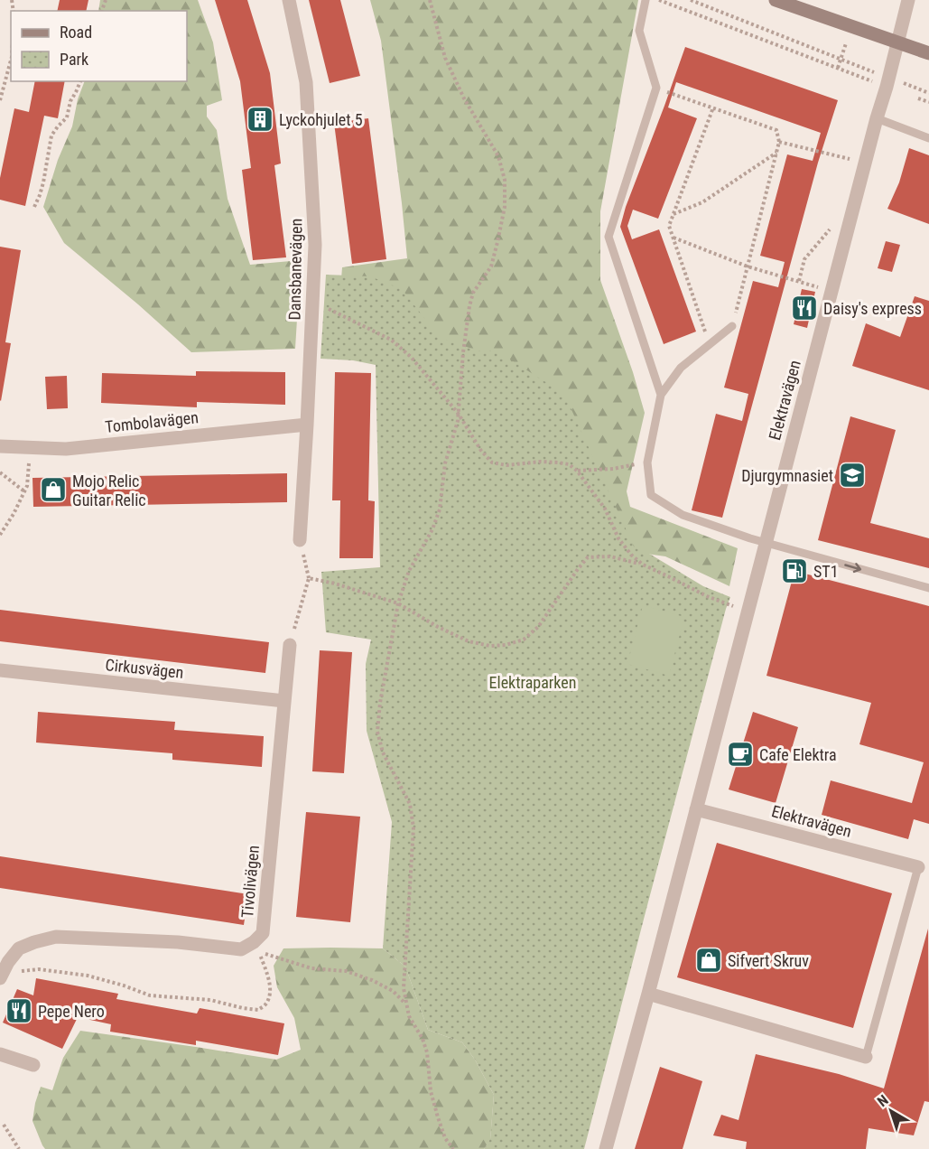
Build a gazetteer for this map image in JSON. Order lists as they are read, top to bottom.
{
  "streets": {
    "street": [
      "Dansbanevägen",
      "Elektravägen",
      "Tombolavägen",
      "Cirkusvägen",
      "Tivolivägen"
    ]
  },
  "crossings": [
    ["Dansbanevägen", "Tombolavägen"],
    ["Cirkusvägen", "Tivolivägen"]
  ],
  "parks": ["Elektraparken"],
  "places": {
    "building": ["Lyckohjulet 5"],
    "restaurant": ["Daisy's express", "Pepe Nero"],
    "school or university": ["Djurgymnasiet"],
    "shop": ["Mojo Relic Guitar Relic", "Sifvert Skruv"],
    "fuel station": ["ST1"],
    "cafe": ["Cafe Elektra"]
  },
  "legend": ["Road", "Park"],
  "north": "top left"
}
